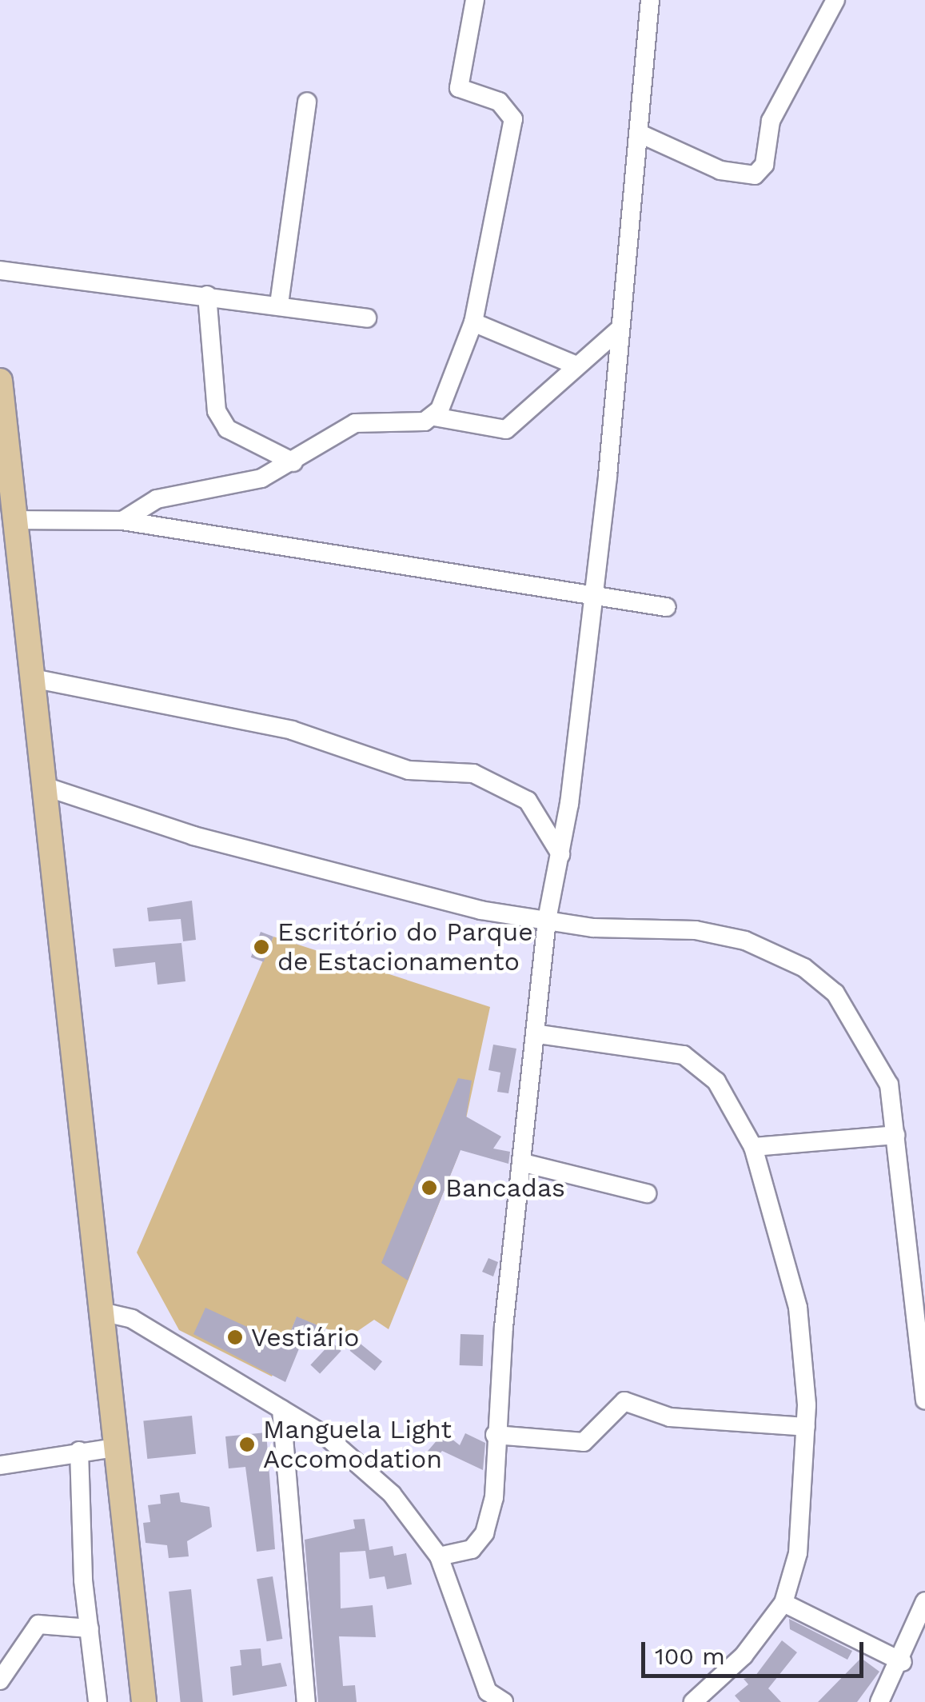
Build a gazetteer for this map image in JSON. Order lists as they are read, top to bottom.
{
  "places": [
    "Escritório do Parque de Estacionamento",
    "Bancadas",
    "Vestiário",
    "Manguela Light Accomodation"
  ],
  "scale_bar": "100 m"
}
